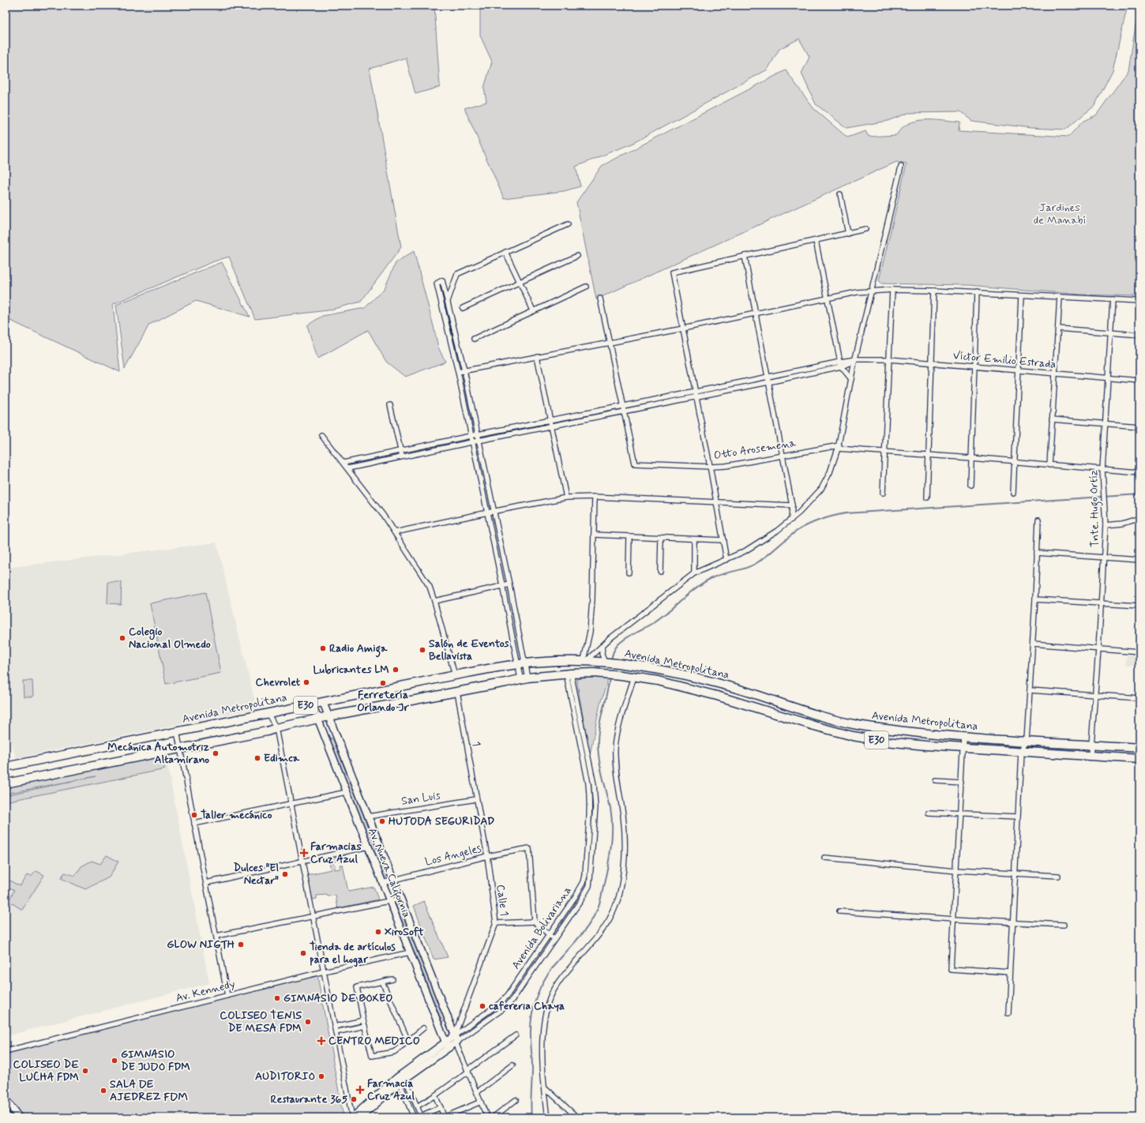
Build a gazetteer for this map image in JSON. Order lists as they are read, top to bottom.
{
  "streets": {
    "highway": ["Avenida Metropolitana", "E30"],
    "street": [
      "Víctor Emilio Estrada",
      "Otto Arosemena",
      "Tnte. Hugo Ortíz",
      "1",
      "San Luis",
      "Los Angeles",
      "Av. Nueva California",
      "Calle 1",
      "Avenida Bolivariana",
      "Av. Kennedy"
    ]
  },
  "crossings": [
    ["Víctor Emilio Estrada", "Tnte. Hugo Ortíz"],
    ["Otto Arosemena", "Tnte. Hugo Ortíz"],
    ["Tnte. Hugo Ortíz", "Avenida Metropolitana"],
    ["Tnte. Hugo Ortíz", "E30"],
    ["Avenida Metropolitana", "Av. Nueva California"],
    ["E30", "1"],
    ["E30", "Av. Nueva California"],
    ["E30", "Avenida Bolivariana"],
    ["1", "San Luis"],
    ["1", "Calle 1"],
    ["San Luis", "Av. Nueva California"],
    ["San Luis", "Calle 1"],
    ["Los Angeles", "Av. Nueva California"],
    ["Los Angeles", "Calle 1"],
    ["Av. Nueva California", "Calle 1"],
    ["Av. Nueva California", "Avenida Bolivariana"],
    ["Av. Nueva California", "Av. Kennedy"],
    ["Calle 1", "Avenida Bolivariana"]
  ],
  "parks": ["Jardines de Manabí"],
  "places": {
    "other": [
      "Colegio Nacional Olmedo",
      "Radio Amiga",
      "Salón de Eventos Bellavista",
      "Lubricantes LM",
      "Chevrolet",
      "Ferretería Orlando Jr",
      "Mecánica Automotriz Altamirano",
      "Edimca",
      "Taller mecánico",
      "HUTODA SEGURIDAD",
      "Dulces \"El Nectar\"",
      "XiroSoft",
      "GLOW NIGTH",
      "Tienda de artículos para el hogar",
      "GIMNASIO DE BOXEO",
      "cafereria Chaya",
      "COLISEO TENIS DE MESA FDM",
      "GIMNASIO DE JUDO FDM",
      "COLISEO DE LUCHA FDM",
      "AUDITORIO",
      "SALA DE AJEDREZ FDM",
      "Restaurante 365"
    ],
    "health": ["Farmacias Cruz Azul", "CENTRO MEDICO", "Farmacia Cruz Azul"]
  }
}
